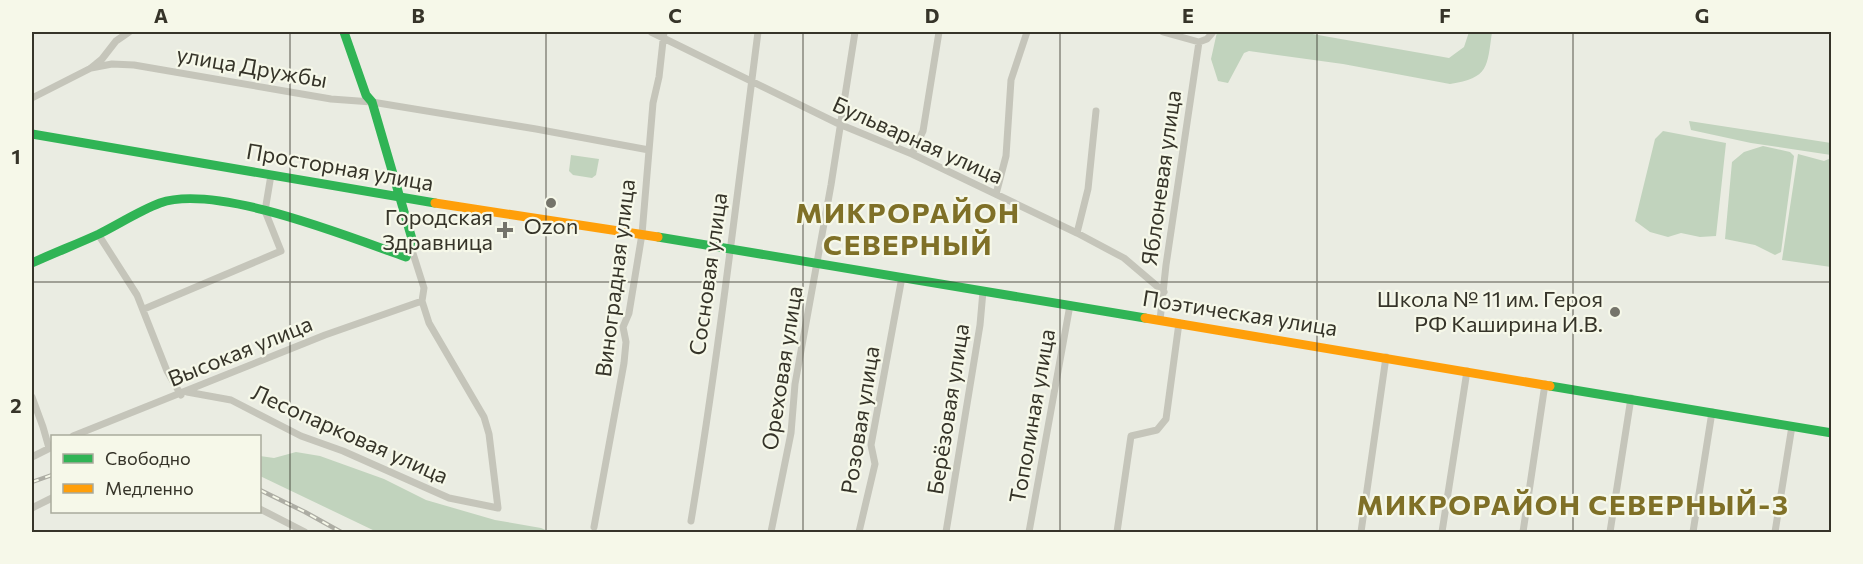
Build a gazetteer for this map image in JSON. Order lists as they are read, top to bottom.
{
  "streets": {
    "street": [
      "улица Дружбы",
      "Бульварная улица",
      "Просторная улица",
      "Яблоневая улица",
      "Сосновая улица",
      "Виноградная улица",
      "Поэтическая улица",
      "Высокая улица",
      "Ореховая улица",
      "Берёзовая улица",
      "Тополиная улица",
      "Розовая улица",
      "Лесопарковая улица"
    ]
  },
  "crossings": [
    ["улица Дружбы", "Виноградная улица"],
    ["Бульварная улица", "Яблоневая улица"],
    ["Бульварная улица", "Сосновая улица"],
    ["Бульварная улица", "Виноградная улица"],
    ["Бульварная улица", "Ореховая улица"],
    ["Просторная улица", "Виноградная улица"],
    ["Просторная улица", "Поэтическая улица"],
    ["Яблоневая улица", "Поэтическая улица"],
    ["Сосновая улица", "Поэтическая улица"],
    ["Виноградная улица", "Поэтическая улица"],
    ["Поэтическая улица", "Ореховая улица"],
    ["Поэтическая улица", "Берёзовая улица"],
    ["Поэтическая улица", "Тополиная улица"],
    ["Поэтическая улица", "Розовая улица"],
    ["Высокая улица", "Лесопарковая улица"]
  ],
  "districts": ["МИКРОРАЙОН СЕВЕРНЫЙ", "МИКРОРАЙОН СЕВЕРНЫЙ-3"],
  "places": {
    "other": ["Ozon", "Школа № 11 им. Героя РФ Каширина И.В."],
    "health": ["Городская Здравница"]
  },
  "legend": ["Свободно", "Медленно"],
  "grid": {
    "columns": [
      "A",
      "B",
      "C",
      "D",
      "E",
      "F",
      "G"
    ],
    "rows": ["1", "2"]
  }
}
